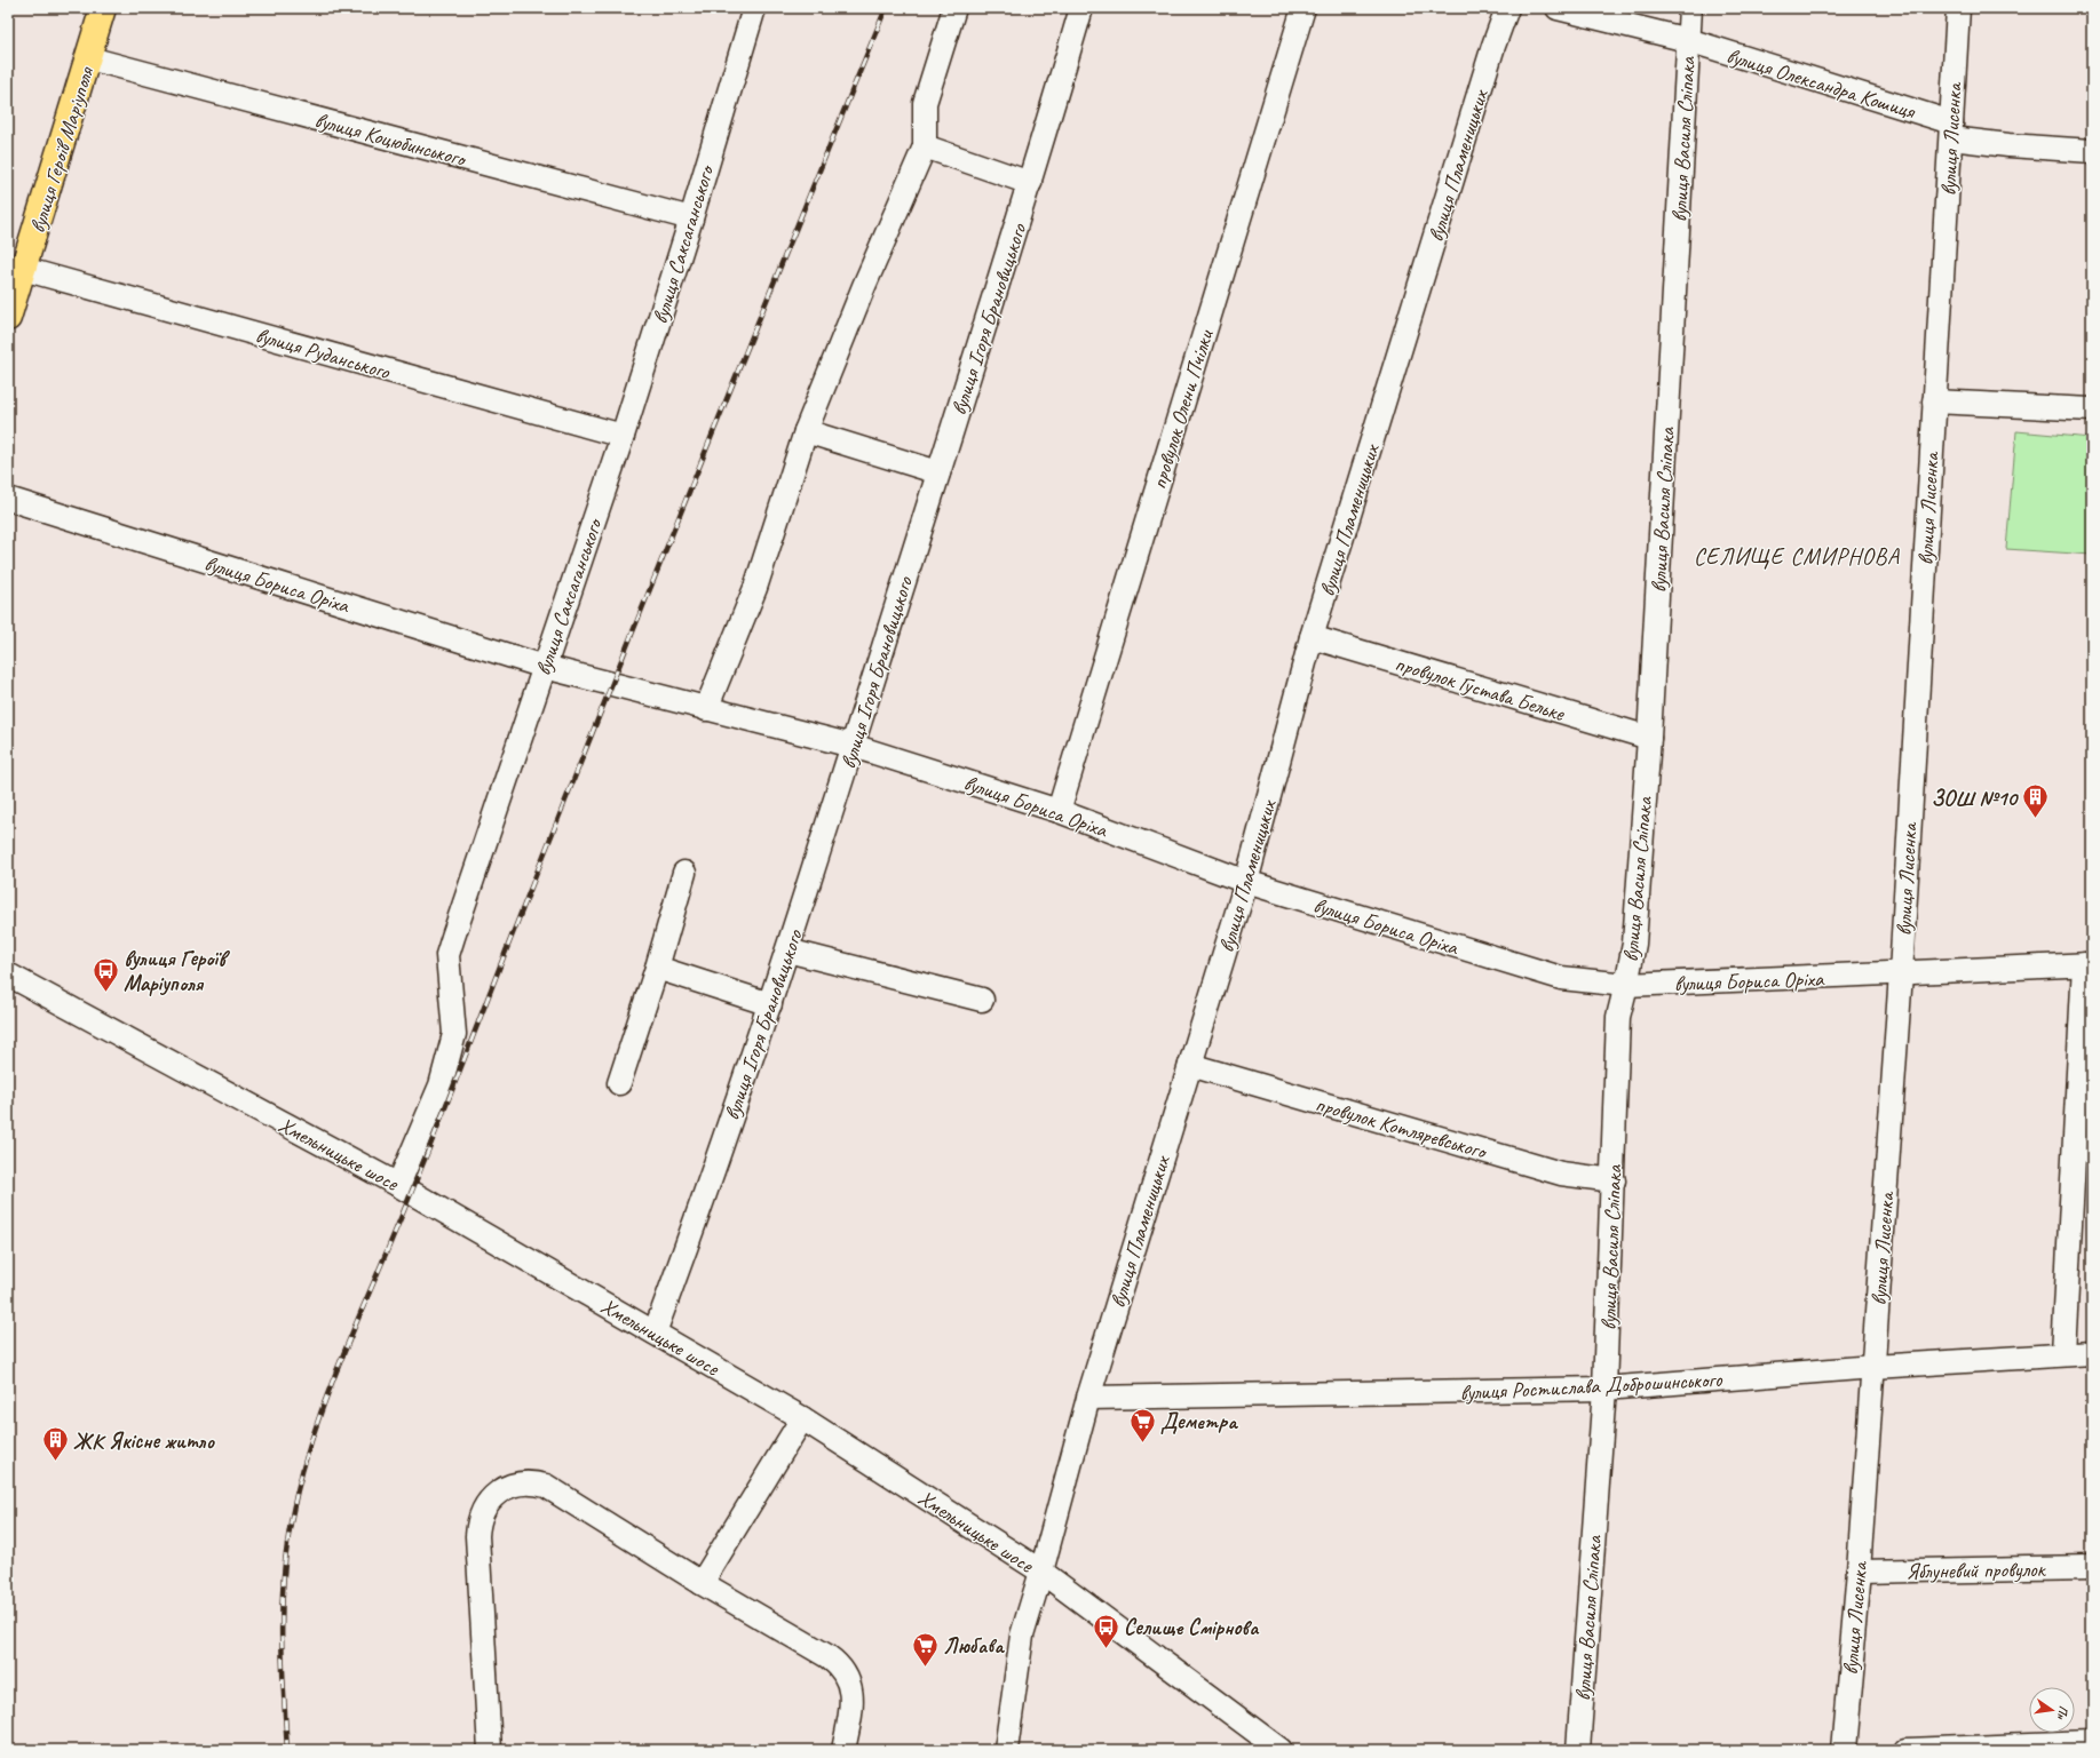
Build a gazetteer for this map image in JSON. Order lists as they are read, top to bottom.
{
  "streets": {
    "main road": ["вулиця Героїв Маріуполя"],
    "street": [
      "вулиця Олександра Кошиця",
      "вулиця Коцюбинського",
      "вулиця Василя Сліпака",
      "вулиця Лисенка",
      "вулиця Пламеницьких",
      "вулиця Саксаганського",
      "вулиця Ігоря Брановицького",
      "вулиця Руданського",
      "провулок Олени Пчілки",
      "вулиця Бориса Оріха",
      "провулок Густава Бельке",
      "провулок Котляревського",
      "Хмельницьке шосе",
      "вулиця Ростислава Доброшинського",
      "Яблуневий провулок"
    ]
  },
  "crossings": [
    ["вулиця Олександра Кошиця", "вулиця Василя Сліпака"],
    ["вулиця Олександра Кошиця", "вулиця Лисенка"],
    ["вулиця Коцюбинського", "вулиця Героїв Маріуполя"],
    ["вулиця Коцюбинського", "вулиця Саксаганського"],
    ["вулиця Василя Сліпака", "вулиця Бориса Оріха"],
    ["вулиця Василя Сліпака", "провулок Густава Бельке"],
    ["вулиця Василя Сліпака", "провулок Котляревського"],
    ["вулиця Василя Сліпака", "вулиця Ростислава Доброшинського"],
    ["вулиця Лисенка", "вулиця Бориса Оріха"],
    ["вулиця Лисенка", "вулиця Ростислава Доброшинського"],
    ["вулиця Лисенка", "Яблуневий провулок"],
    ["вулиця Героїв Маріуполя", "вулиця Руданського"],
    ["вулиця Пламеницьких", "вулиця Бориса Оріха"],
    ["вулиця Пламеницьких", "провулок Густава Бельке"],
    ["вулиця Пламеницьких", "провулок Котляревського"],
    ["вулиця Пламеницьких", "Хмельницьке шосе"],
    ["вулиця Пламеницьких", "вулиця Ростислава Доброшинського"],
    ["вулиця Саксаганського", "вулиця Руданського"],
    ["вулиця Саксаганського", "вулиця Бориса Оріха"],
    ["вулиця Саксаганського", "Хмельницьке шосе"],
    ["вулиця Ігоря Брановицького", "вулиця Бориса Оріха"],
    ["вулиця Ігоря Брановицького", "Хмельницьке шосе"],
    ["провулок Олени Пчілки", "вулиця Бориса Оріха"]
  ],
  "districts": ["СЕЛИЩЕ СМИРНОВА"],
  "places": {
    "building": ["ЗОШ №10", "ЖК Якісне житло"],
    "bus stop": ["вулиця Героїв Маріуполя", "Селище Смірнова"],
    "supermarket": ["Деметра", "Любава"]
  },
  "north": "right"
}
